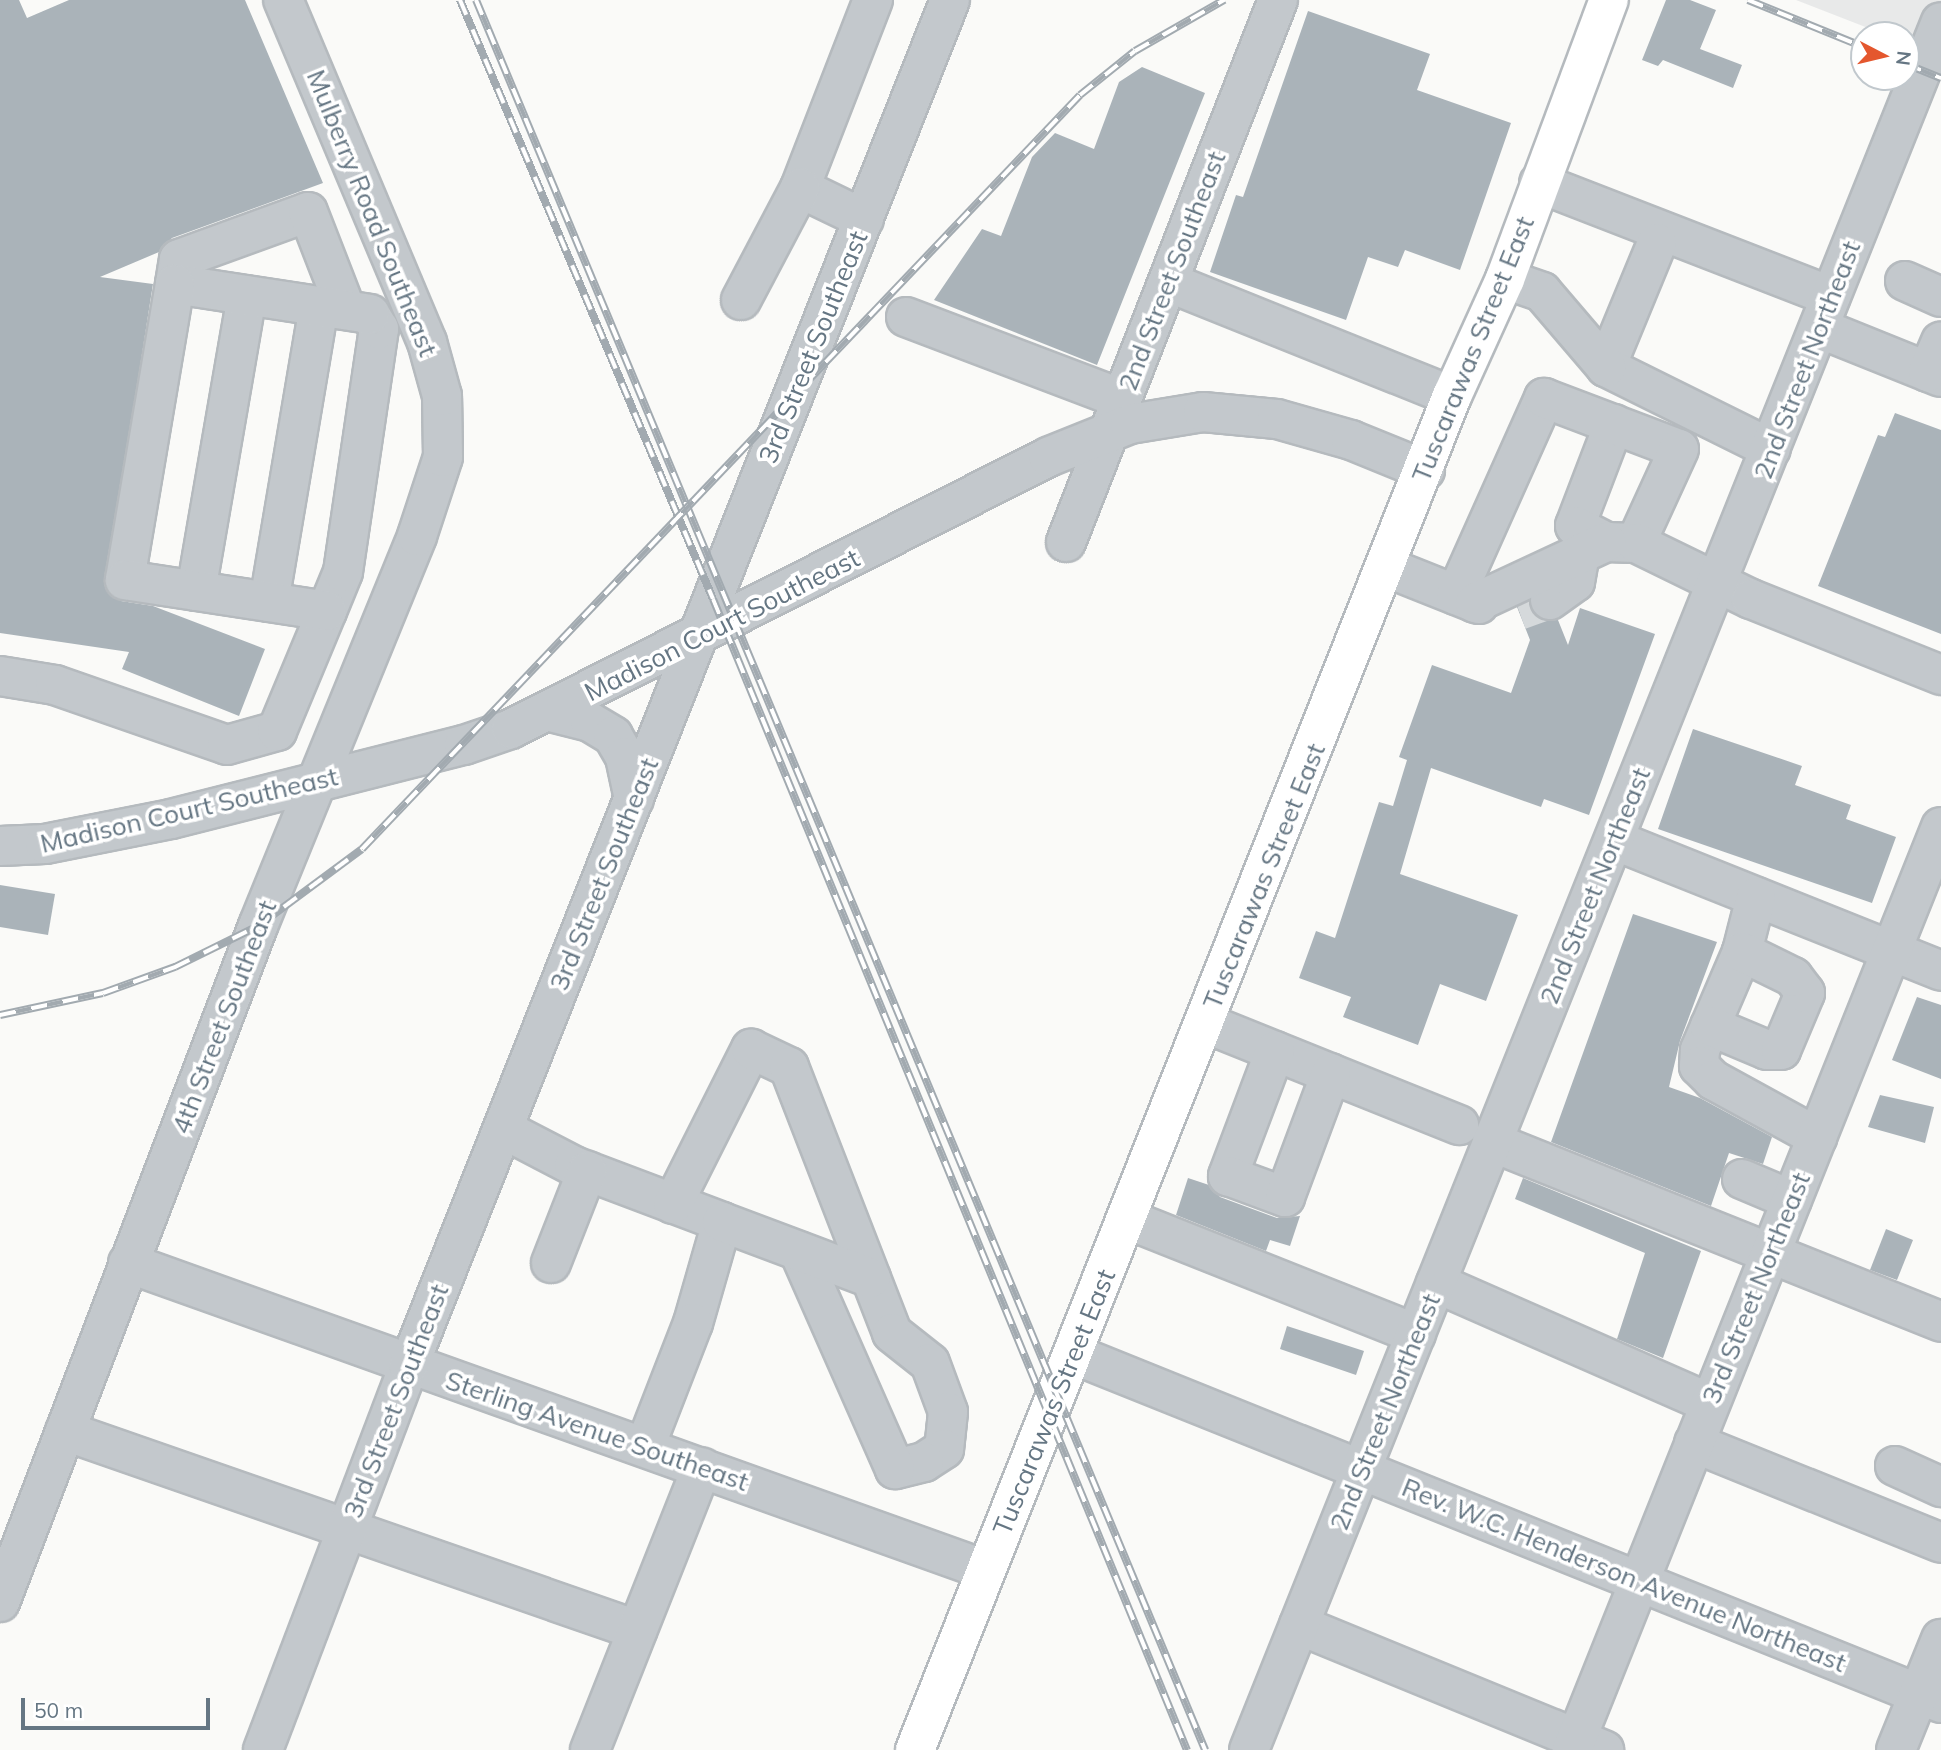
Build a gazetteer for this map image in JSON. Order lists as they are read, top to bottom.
{
  "streets": {
    "main road": ["Tuscarawas Street East"],
    "street": [
      "Mulberry Road Southeast",
      "2nd Street Southeast",
      "3rd Street Southeast",
      "2nd Street Northeast",
      "Madison Court Southeast",
      "4th Street Southeast",
      "3rd Street Northeast",
      "Sterling Avenue Southeast",
      "Rev. W.C. Henderson Avenue Northeast"
    ]
  },
  "crossings": [
    ["Mulberry Road Southeast", "4th Street Southeast"],
    ["2nd Street Southeast", "Madison Court Southeast"],
    ["3rd Street Southeast", "Madison Court Southeast"],
    ["3rd Street Southeast", "Sterling Avenue Southeast"],
    ["Tuscarawas Street East", "Madison Court Southeast"],
    ["Tuscarawas Street East", "Sterling Avenue Southeast"],
    ["Tuscarawas Street East", "Rev. W.C. Henderson Avenue Northeast"],
    ["2nd Street Northeast", "Rev. W.C. Henderson Avenue Northeast"],
    ["Madison Court Southeast", "4th Street Southeast"],
    ["4th Street Southeast", "Sterling Avenue Southeast"],
    ["3rd Street Northeast", "Rev. W.C. Henderson Avenue Northeast"]
  ],
  "scale_bar": "50 m",
  "north": "right"
}
